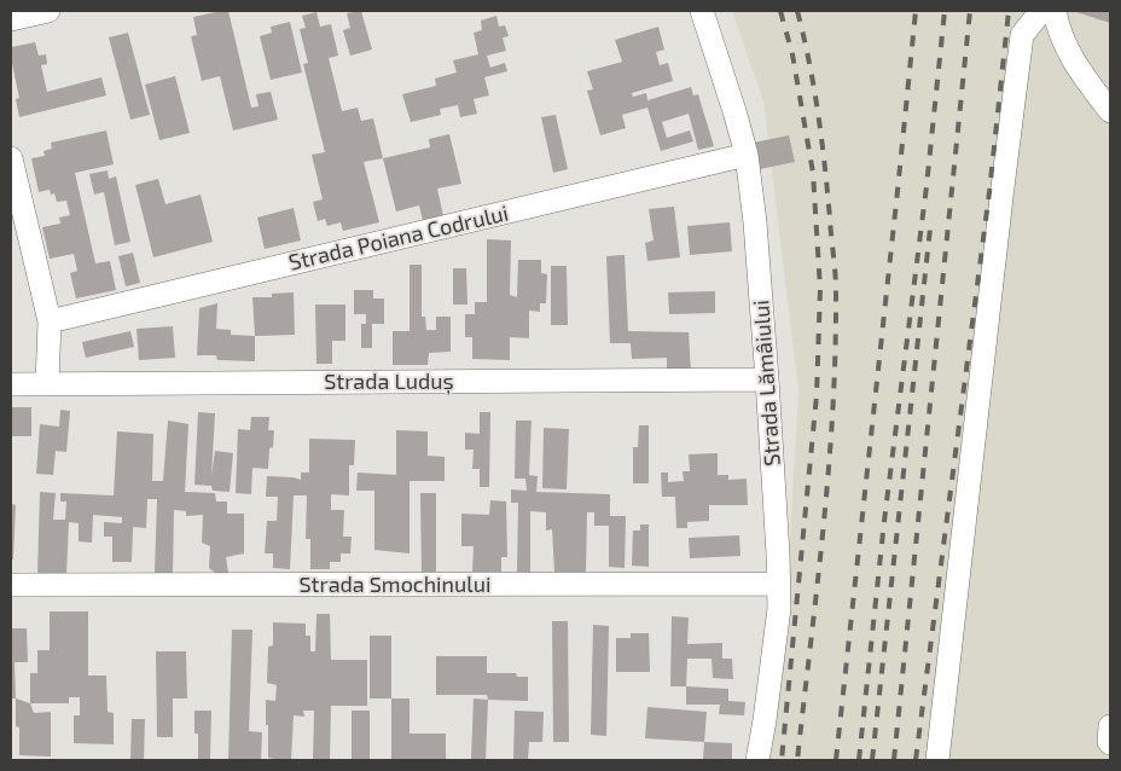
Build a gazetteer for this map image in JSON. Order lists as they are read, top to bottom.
{
  "streets": {
    "street": [
      "Strada Poiana Codrului",
      "Strada Luduș",
      "Strada Lămâiului",
      "Strada Smochinului"
    ]
  },
  "crossings": [
    ["Strada Poiana Codrului", "Strada Lămâiului"],
    ["Strada Luduș", "Strada Lămâiului"],
    ["Strada Lămâiului", "Strada Smochinului"]
  ]
}
